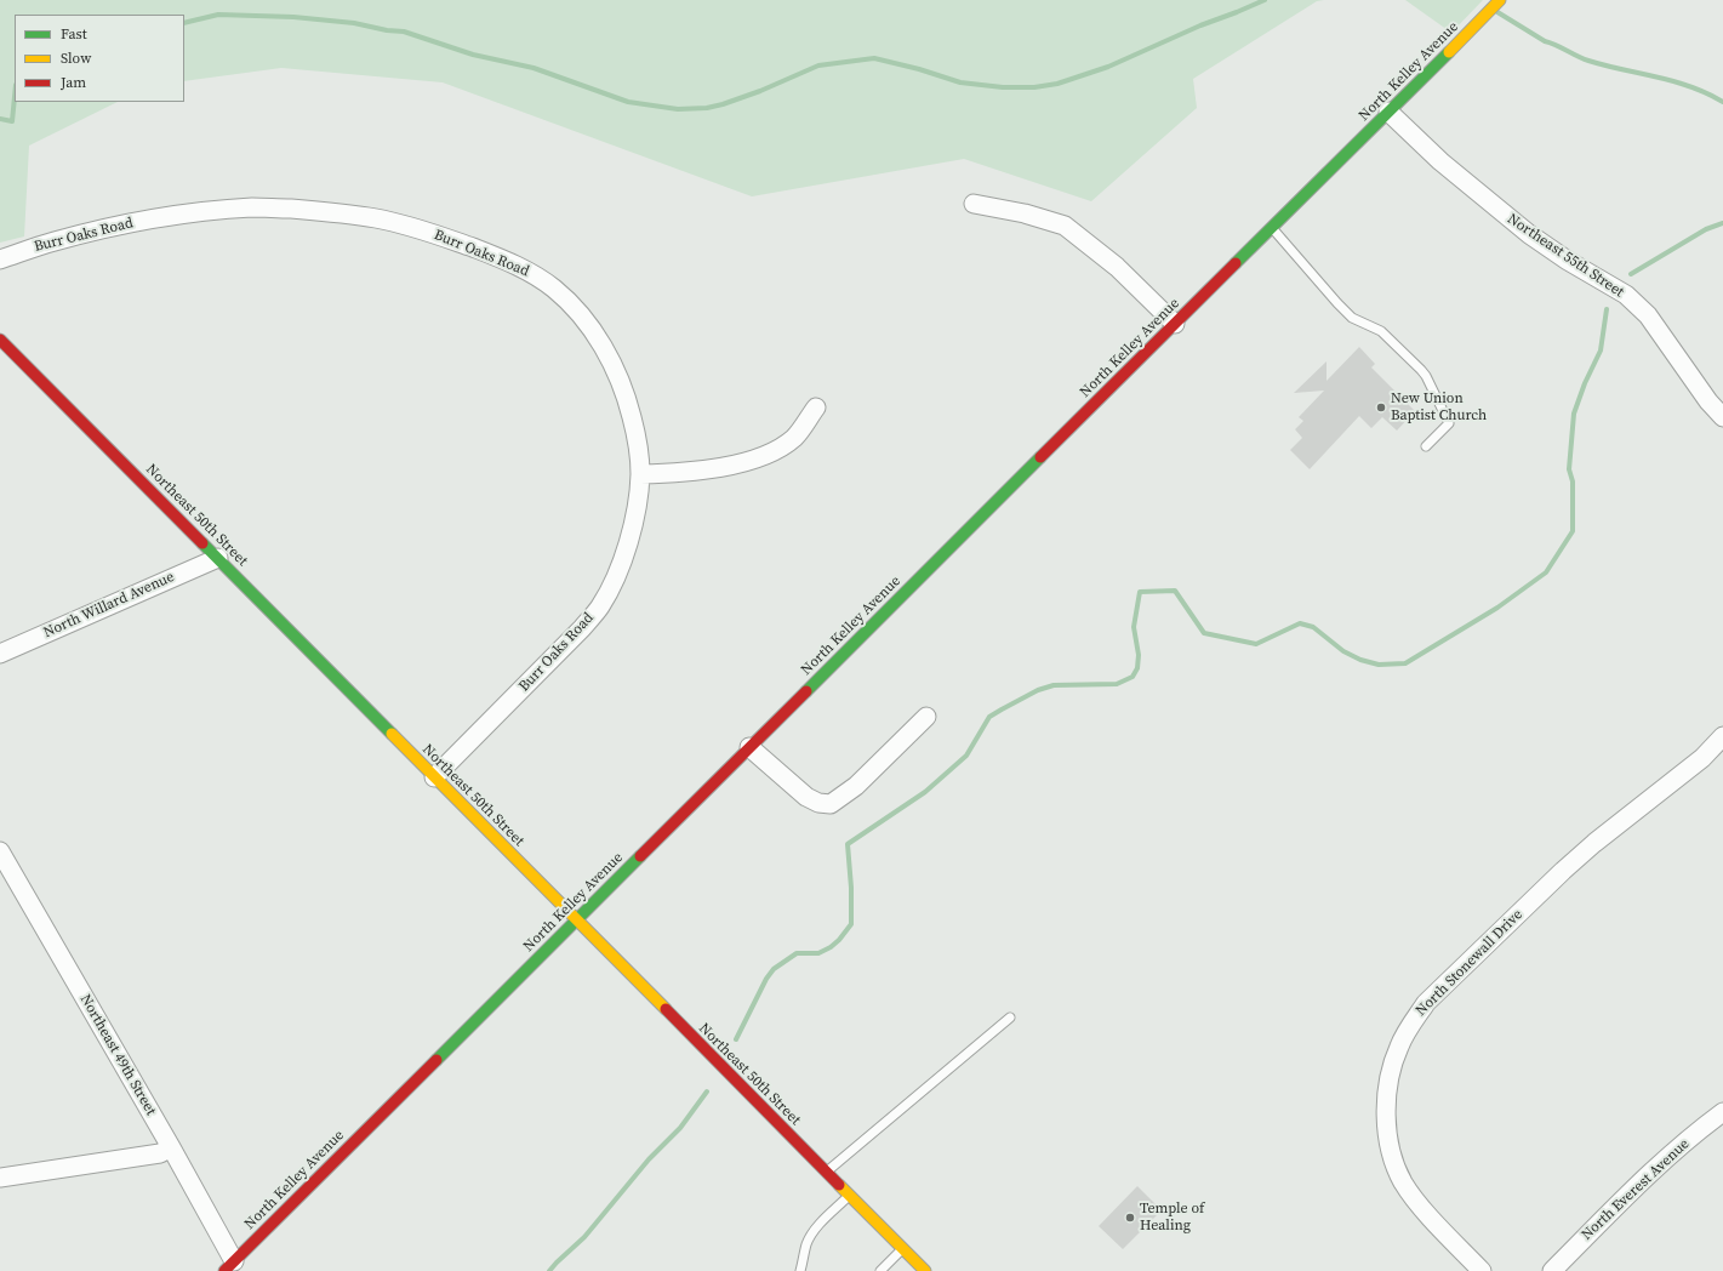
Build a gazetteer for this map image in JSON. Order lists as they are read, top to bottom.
{
  "streets": {
    "street": [
      "North Kelley Avenue",
      "Burr Oaks Road",
      "Northeast 55th Street",
      "Northeast 50th Street",
      "North Willard Avenue",
      "North Stonewall Drive",
      "Northeast 49th Street",
      "North Everest Avenue"
    ]
  },
  "crossings": [
    ["North Kelley Avenue", "Northeast 55th Street"],
    ["North Kelley Avenue", "Northeast 50th Street"],
    ["North Kelley Avenue", "Northeast 49th Street"],
    ["Burr Oaks Road", "Northeast 50th Street"],
    ["Northeast 50th Street", "North Willard Avenue"]
  ],
  "places": ["New Union Baptist Church", "Temple of Healing"],
  "legend": ["Fast", "Slow", "Jam"]
}
